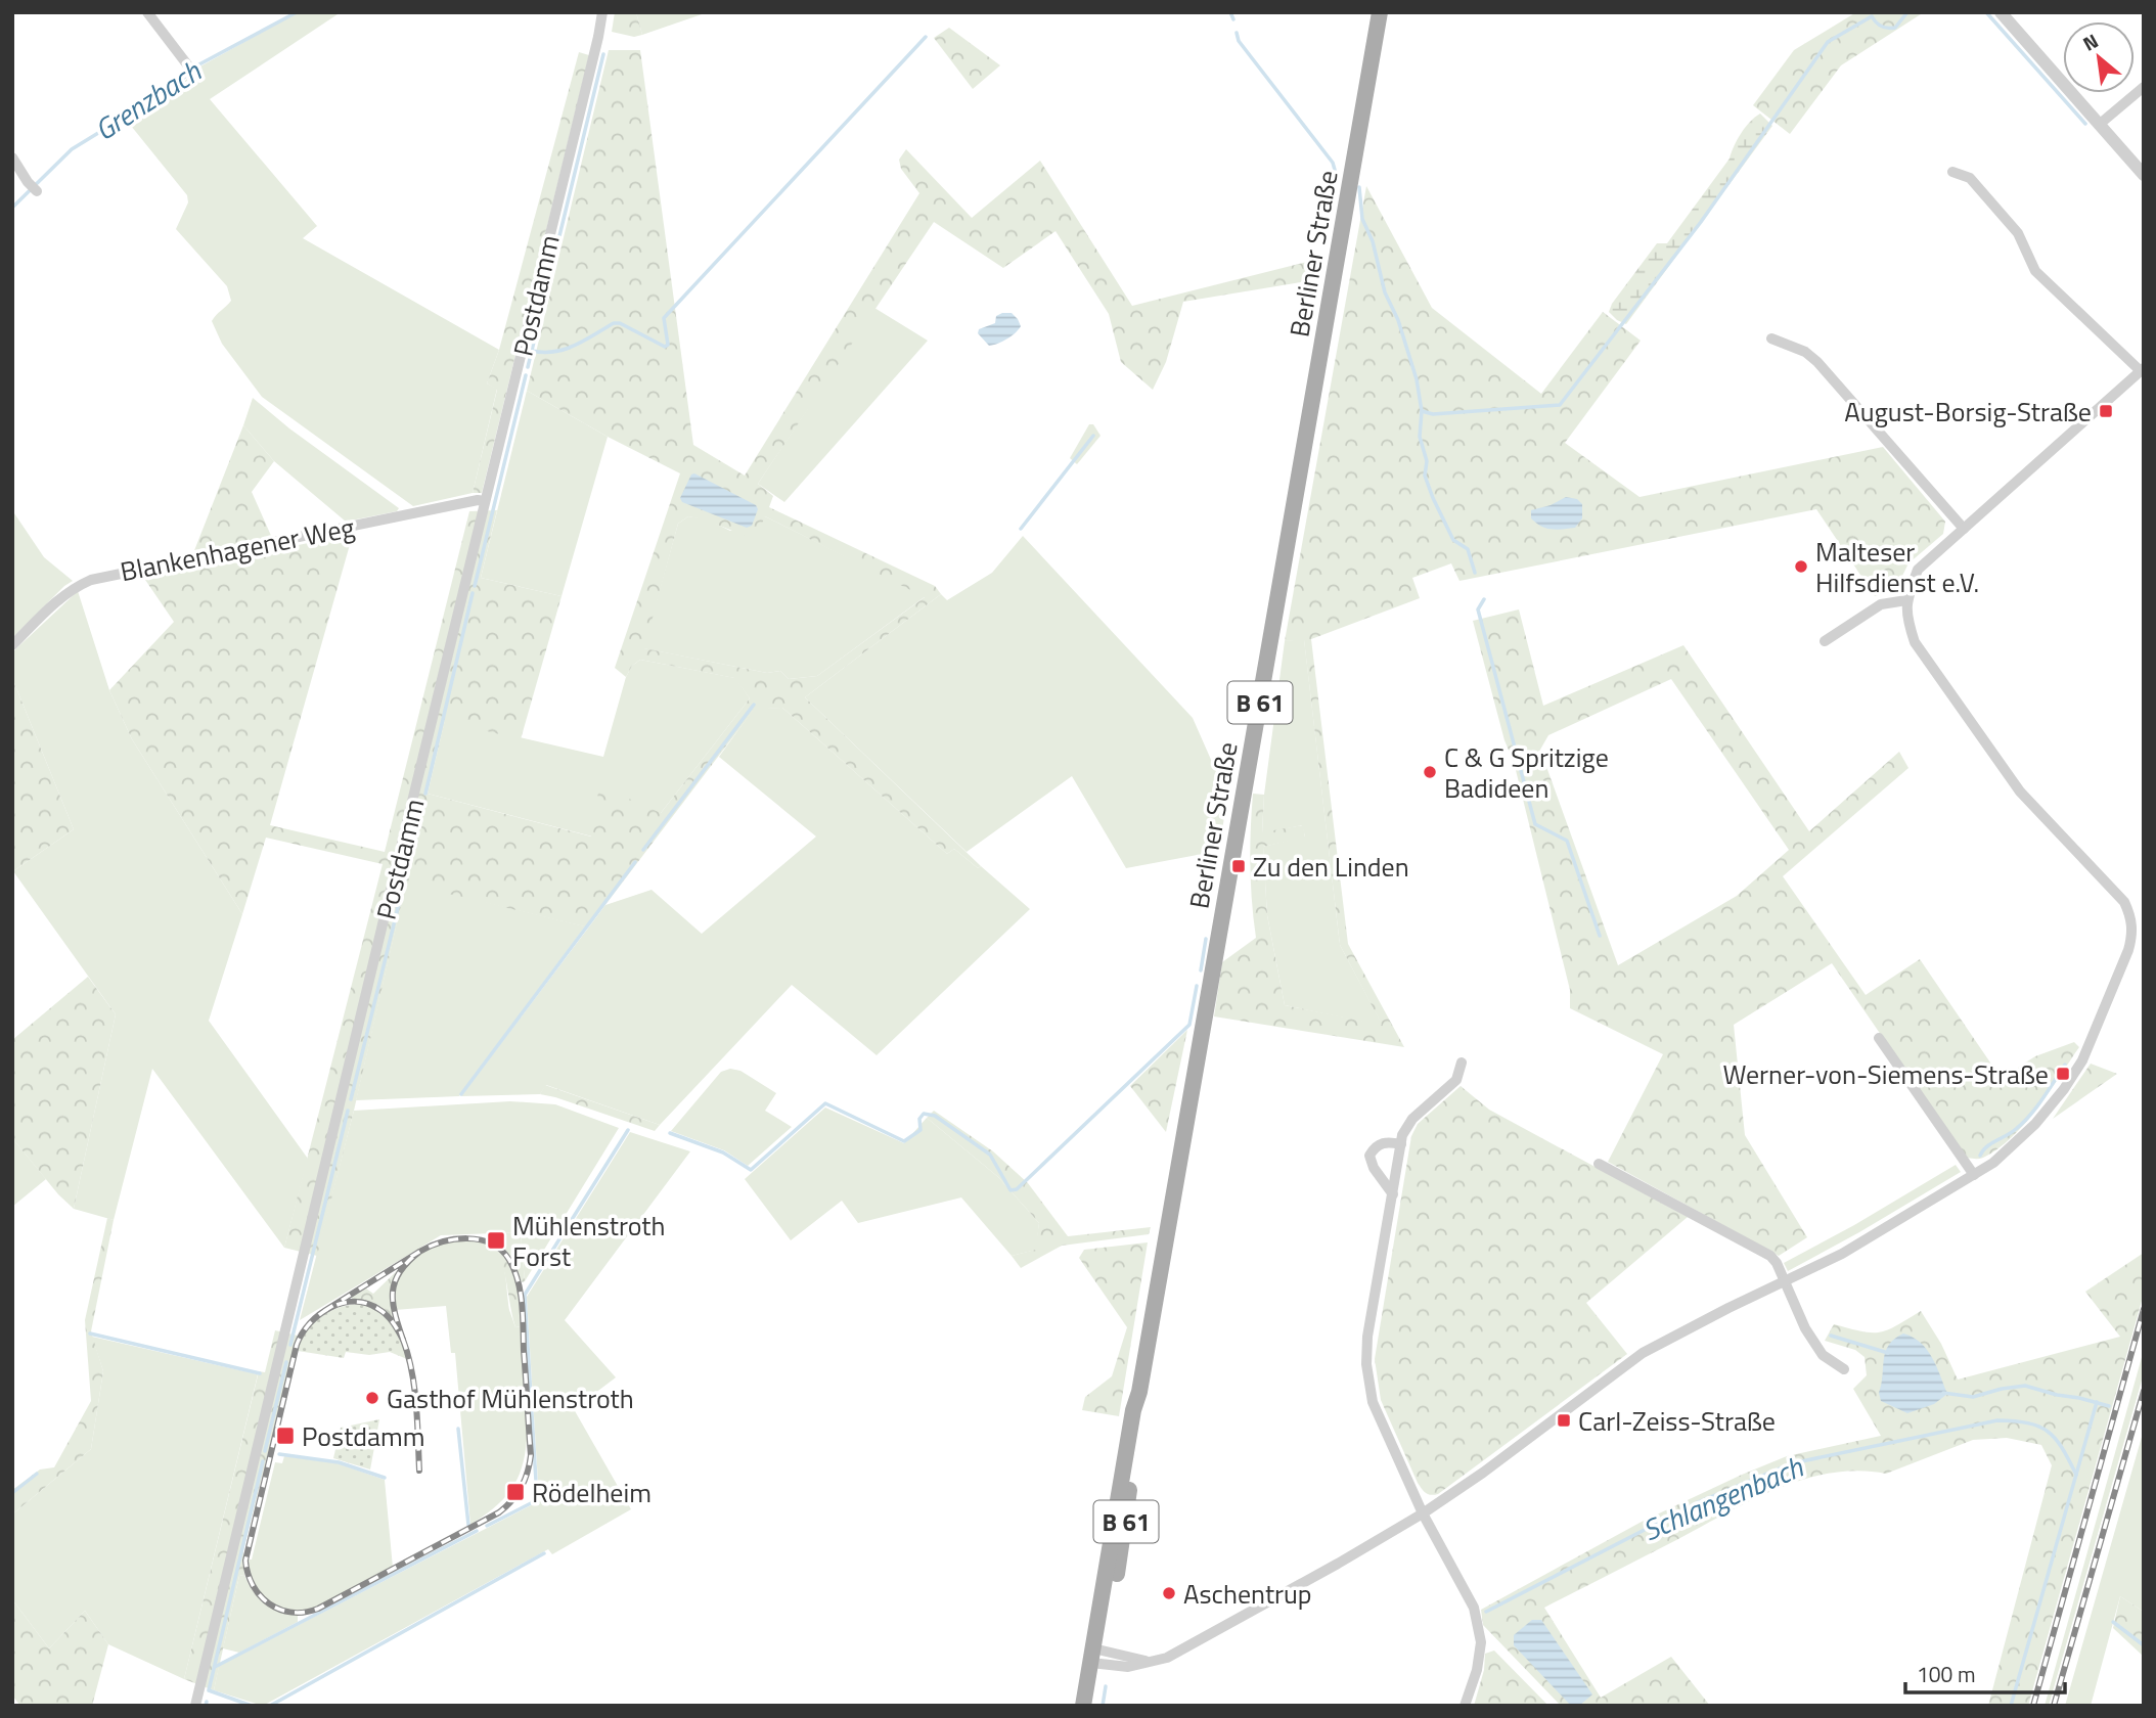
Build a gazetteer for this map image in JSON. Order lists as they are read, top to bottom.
{
  "streets": {
    "main road": ["Berliner Straße", "B 61"],
    "street": ["Postdamm", "Blankenhagener Weg"]
  },
  "crossings": [
    ["Postdamm", "Blankenhagener Weg"]
  ],
  "water": ["Grenzbach", "Schlangenbach"],
  "places": {
    "transit": [
      "August-Borsig-Straße",
      "Zu den Linden",
      "Werner-von-Siemens-Straße",
      "Mühlenstroth Forst",
      "Carl-Zeiss-Straße",
      "Postdamm",
      "Rödelheim"
    ],
    "other": [
      "Malteser Hilfsdienst e.V.",
      "C & G Spritzige Badideen",
      "Gasthof Mühlenstroth",
      "Aschentrup"
    ]
  },
  "scale_bar": "100 m",
  "north": "top left"
}
